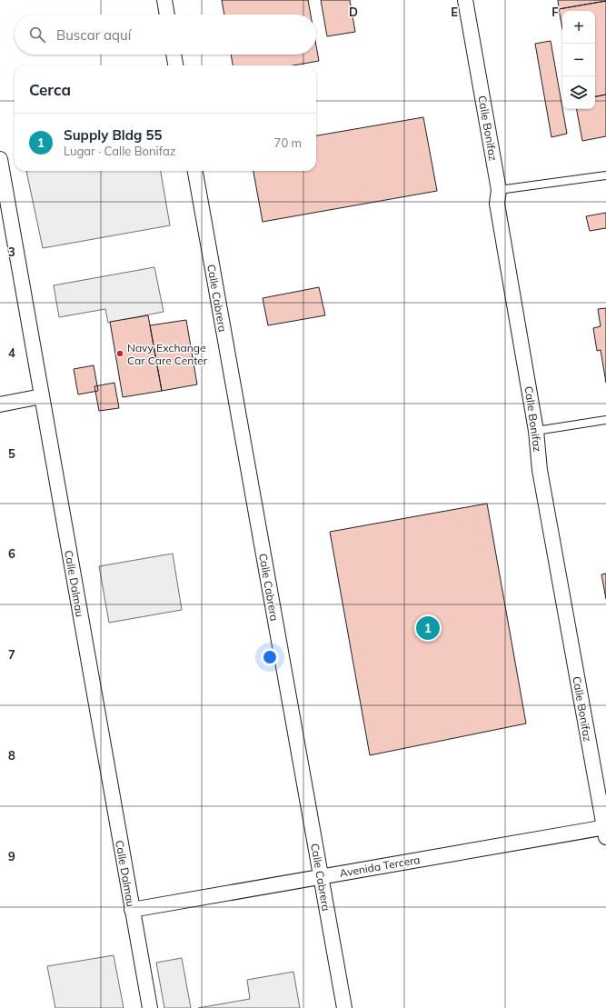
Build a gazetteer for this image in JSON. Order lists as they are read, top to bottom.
{
  "streets": {
    "street": [
      "Calle Bonifaz",
      "Calle Cabrera",
      "Calle Dalmau",
      "Avenida Tercera"
    ]
  },
  "crossings": [
    ["Calle Bonifaz", "Avenida Tercera"],
    ["Calle Cabrera", "Avenida Tercera"],
    ["Calle Dalmau", "Avenida Tercera"]
  ],
  "places": ["Navy Exchange Car Care Center"],
  "page": {
    "map_buttons": ["+", "−"],
    "search": "Buscar aquí",
    "heading": "Cerca",
    "list": [
      {
        "mark": "1",
        "name": "Supply Bldg 55",
        "note": "Lugar · Calle Bonifaz",
        "value": "70 m"
      }
    ],
    "pins": "1"
  },
  "grid": {
    "columns": ["D", "E", "F"],
    "rows": [
      "3",
      "4",
      "5",
      "6",
      "7",
      "8",
      "9"
    ]
  }
}
